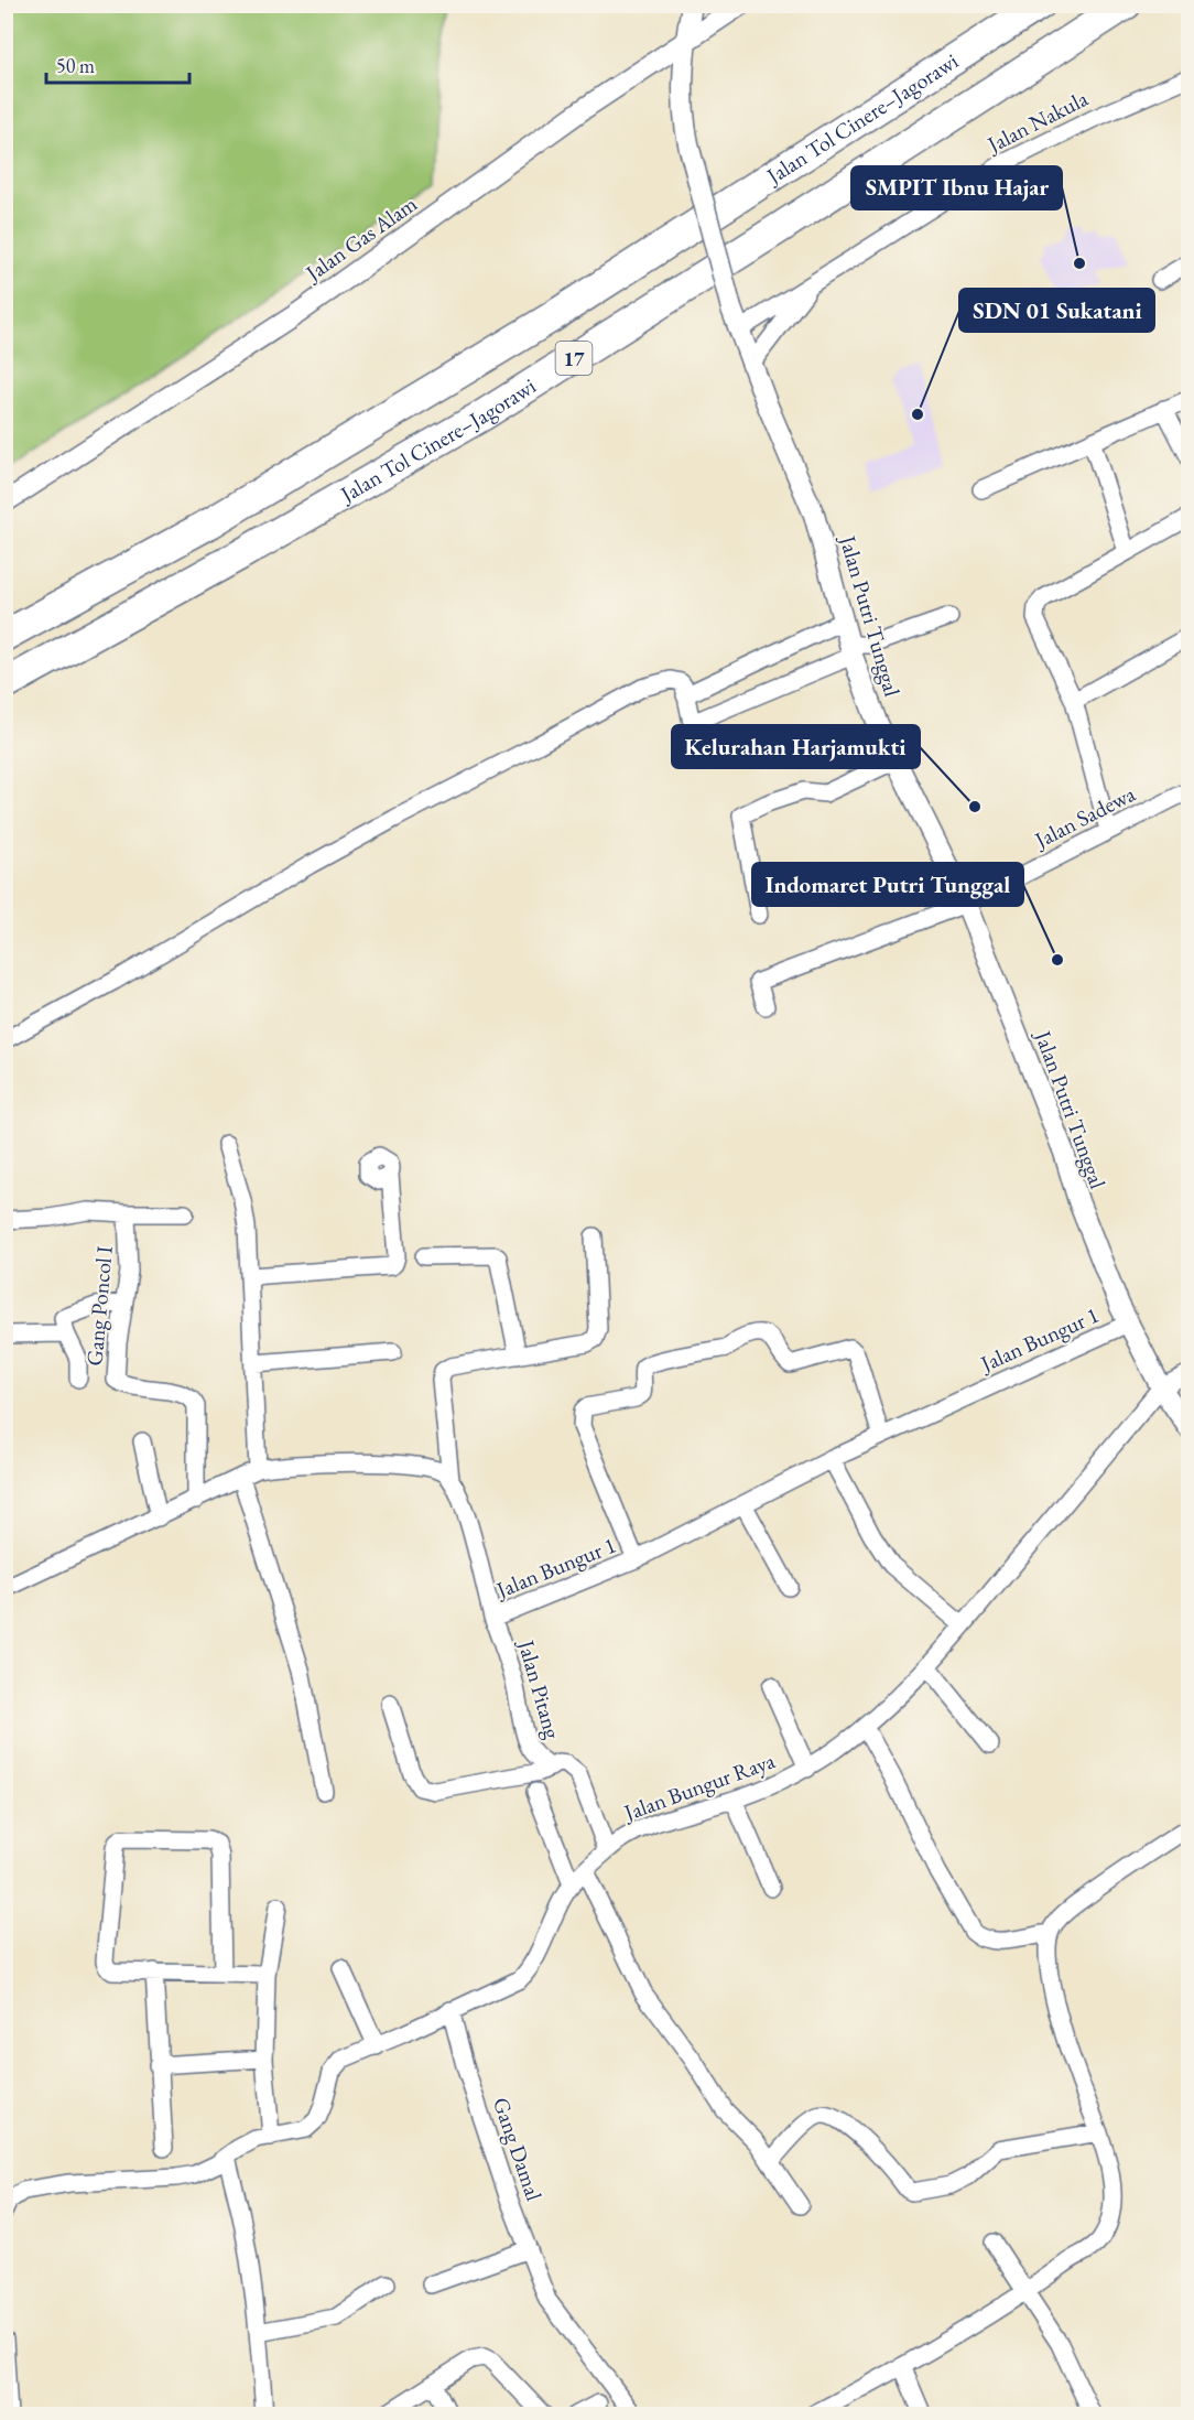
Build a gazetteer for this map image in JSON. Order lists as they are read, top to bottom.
{
  "streets": {
    "highway": ["Jalan Tol Cinere–Jagorawi", "17"],
    "street": [
      "Jalan Nakula",
      "Jalan Gas Alam",
      "Jalan Putri Tunggal",
      "Jalan Sadewa",
      "Gang Poncol I",
      "Jalan Bungur 1",
      "Jalan Pitang",
      "Jalan Bungur Raya",
      "Gang Damal"
    ]
  },
  "crossings": [
    ["Jalan Nakula", "Jalan Putri Tunggal"],
    ["Jalan Gas Alam", "Jalan Putri Tunggal"],
    ["Jalan Putri Tunggal", "Jalan Sadewa"],
    ["Jalan Putri Tunggal", "Jalan Bungur 1"],
    ["Jalan Putri Tunggal", "Jalan Bungur Raya"],
    ["Jalan Bungur 1", "Jalan Pitang"],
    ["Jalan Bungur Raya", "Gang Damal"]
  ],
  "places": [
    "SMPIT Ibnu Hajar",
    "SDN 01 Sukatani",
    "Kelurahan Harjamukti",
    "Indomaret Putri Tunggal"
  ],
  "scale_bar": "50 m"
}
